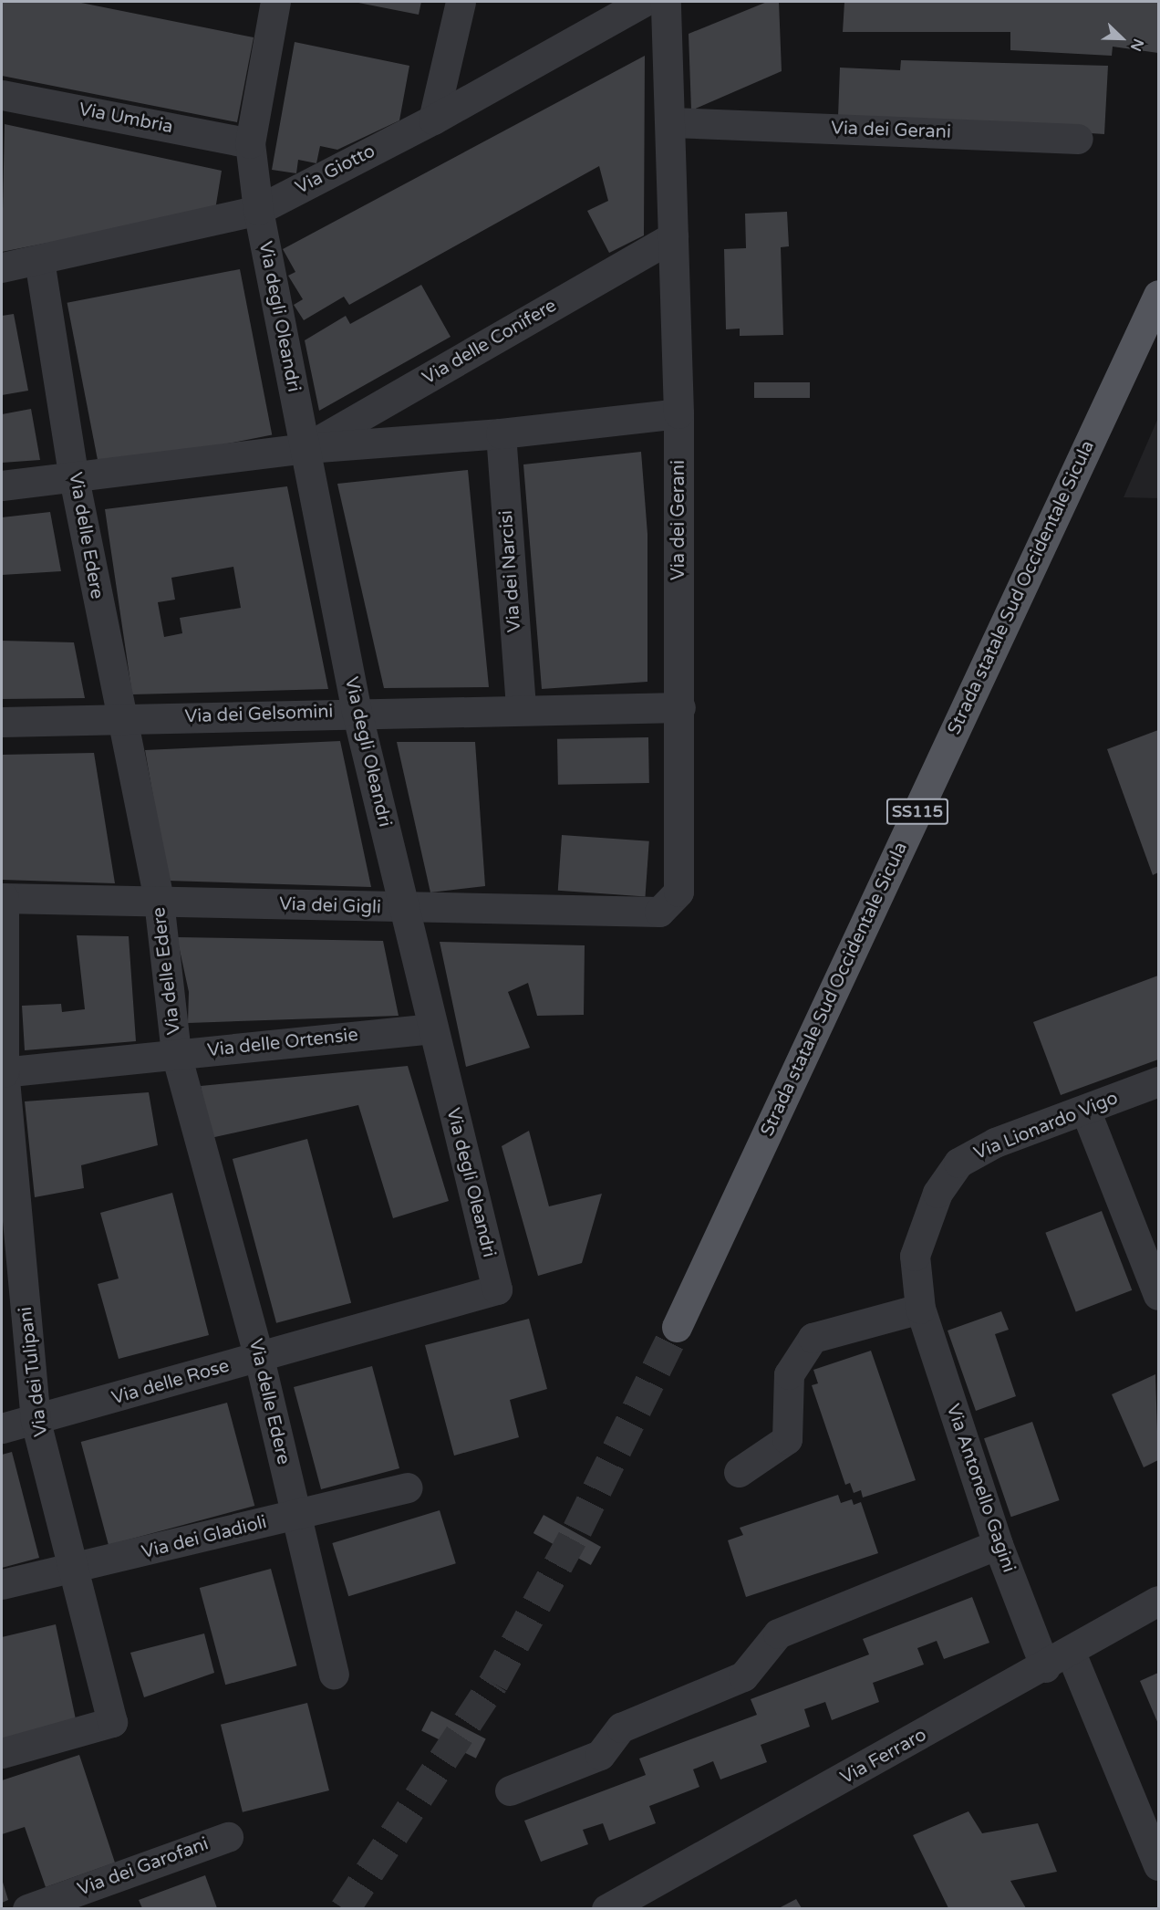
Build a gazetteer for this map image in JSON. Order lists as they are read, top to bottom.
{
  "streets": {
    "main road": ["Strada statale Sud Occidentale Sicula", "SS115"],
    "street": [
      "Via Umbria",
      "Via dei Gerani",
      "Via Giotto",
      "Via degli Oleandri",
      "Via delle Conifere",
      "Via delle Edere",
      "Via dei Narcisi",
      "Via dei Gelsomini",
      "Via dei Gigli",
      "Via delle Ortensie",
      "Via Lionardo Vigo",
      "Via dei Tulipani",
      "Via delle Rose",
      "Via Antonello Gagini",
      "Via dei Gladioli",
      "Via Ferraro",
      "Via dei Garofani"
    ]
  },
  "crossings": [
    ["Via Umbria", "Via degli Oleandri"],
    ["Via dei Gerani", "Via delle Conifere"],
    ["Via dei Gerani", "Via dei Gelsomini"],
    ["Via dei Gerani", "Via dei Gigli"],
    ["Via Giotto", "Via degli Oleandri"],
    ["Via Giotto", "Via delle Edere"],
    ["Via degli Oleandri", "Via delle Conifere"],
    ["Via degli Oleandri", "Via dei Gelsomini"],
    ["Via degli Oleandri", "Via dei Gigli"],
    ["Via degli Oleandri", "Via delle Ortensie"],
    ["Via degli Oleandri", "Via delle Rose"],
    ["Via delle Conifere", "Via delle Edere"],
    ["Via delle Conifere", "Via dei Narcisi"],
    ["Via delle Edere", "Via dei Gelsomini"],
    ["Via delle Edere", "Via dei Gigli"],
    ["Via delle Edere", "Via delle Ortensie"],
    ["Via delle Edere", "Via delle Rose"],
    ["Via delle Edere", "Via dei Gladioli"],
    ["Via dei Narcisi", "Via dei Gelsomini"],
    ["Via dei Gigli", "Via dei Tulipani"],
    ["Via delle Ortensie", "Via dei Tulipani"],
    ["Via Lionardo Vigo", "Via Antonello Gagini"],
    ["Via dei Tulipani", "Via delle Rose"],
    ["Via dei Tulipani", "Via dei Gladioli"],
    ["Via Antonello Gagini", "Via Ferraro"]
  ],
  "north": "bottom right"
}
